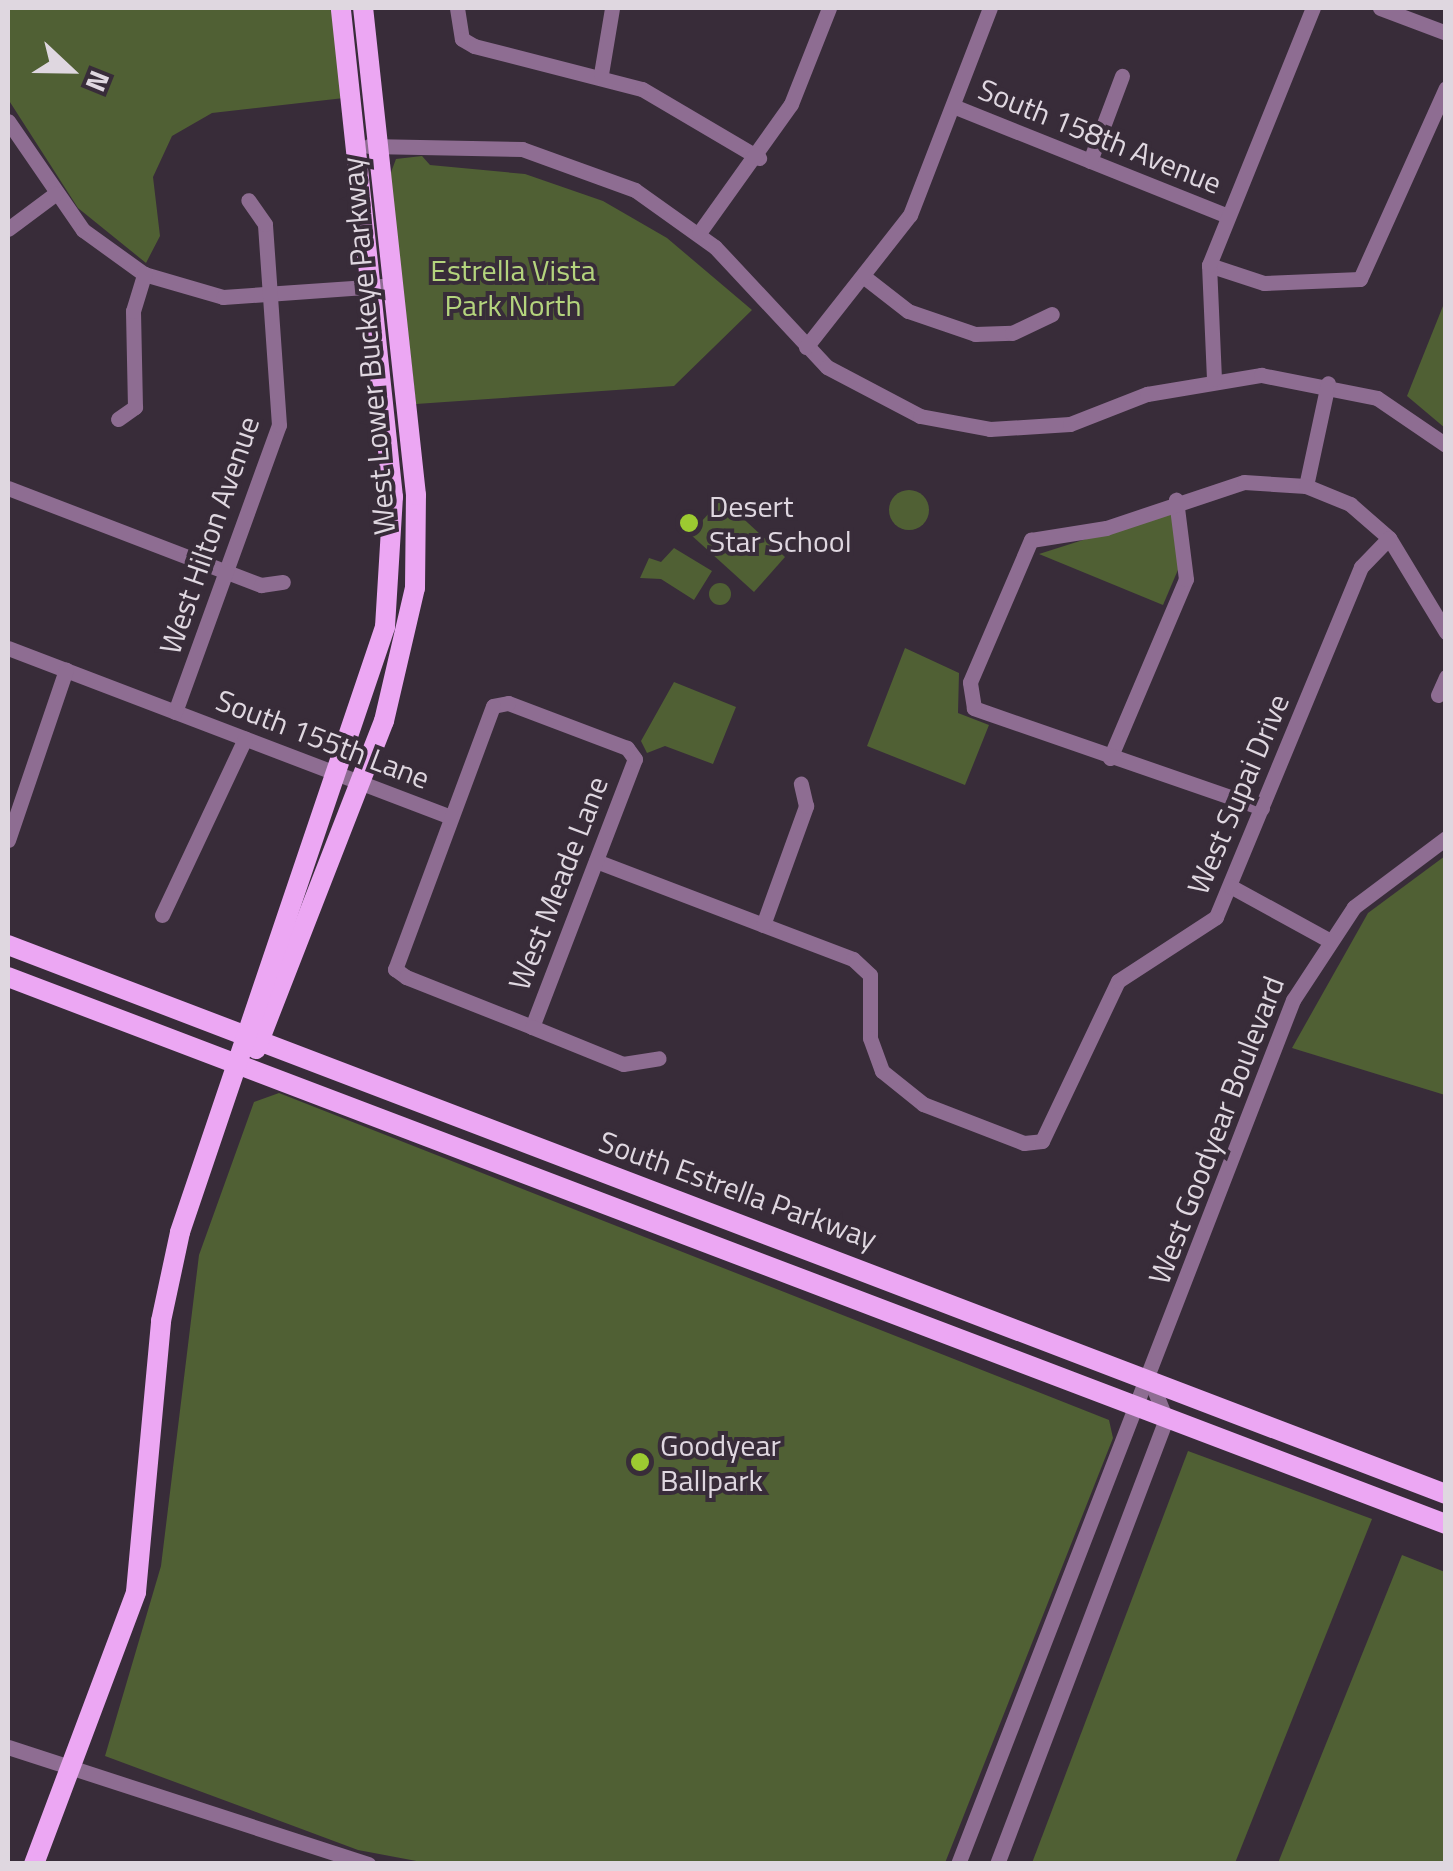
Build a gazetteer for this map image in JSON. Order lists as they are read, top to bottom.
{
  "streets": {
    "main road": ["West Lower Buckeye Parkway", "South Estrella Parkway"],
    "street": [
      "South 158th Avenue",
      "West Hilton Avenue",
      "South 155th Lane",
      "West Supai Drive",
      "West Meade Lane",
      "West Goodyear Boulevard"
    ]
  },
  "crossings": [
    ["West Lower Buckeye Parkway", "South 155th Lane"],
    ["West Lower Buckeye Parkway", "South Estrella Parkway"],
    ["West Hilton Avenue", "South 155th Lane"],
    ["South 155th Lane", "West Meade Lane"],
    ["West Goodyear Boulevard", "South Estrella Parkway"]
  ],
  "parks": ["Estrella Vista Park North"],
  "places": ["Desert Star School", "Goodyear Ballpark"],
  "north": "right"
}
